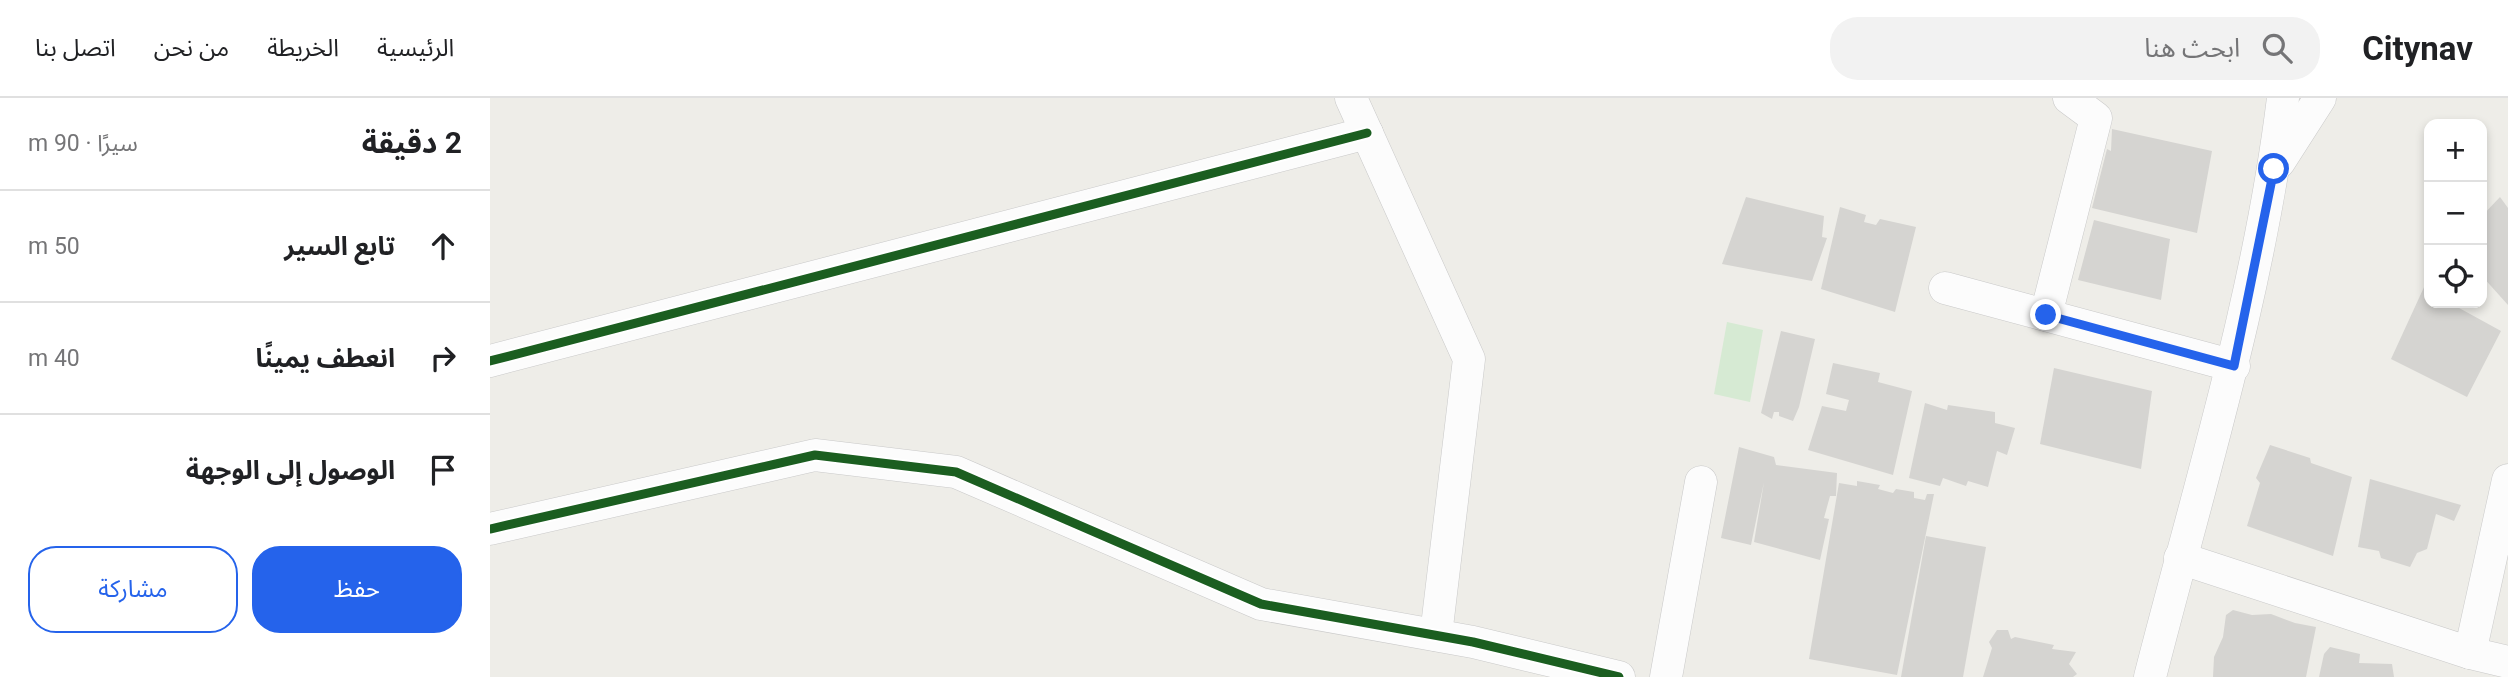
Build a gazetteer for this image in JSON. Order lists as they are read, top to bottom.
{
  "page": {
    "header": "Citynav",
    "search": "ابحث هنا",
    "nav": [
      "الرئيسية",
      "الخريطة",
      "من نحن",
      "اتصل بنا"
    ],
    "heading": ["2 دقيقة", "سيرًا · 90 m"],
    "map_buttons": ["+", "−"],
    "list": [
      ["تابع السير", "50 m"],
      ["انعطف يمينًا", "40 m"],
      "الوصول إلى الوجهة"
    ],
    "buttons": ["حفظ", "مشاركة"]
  }
}
